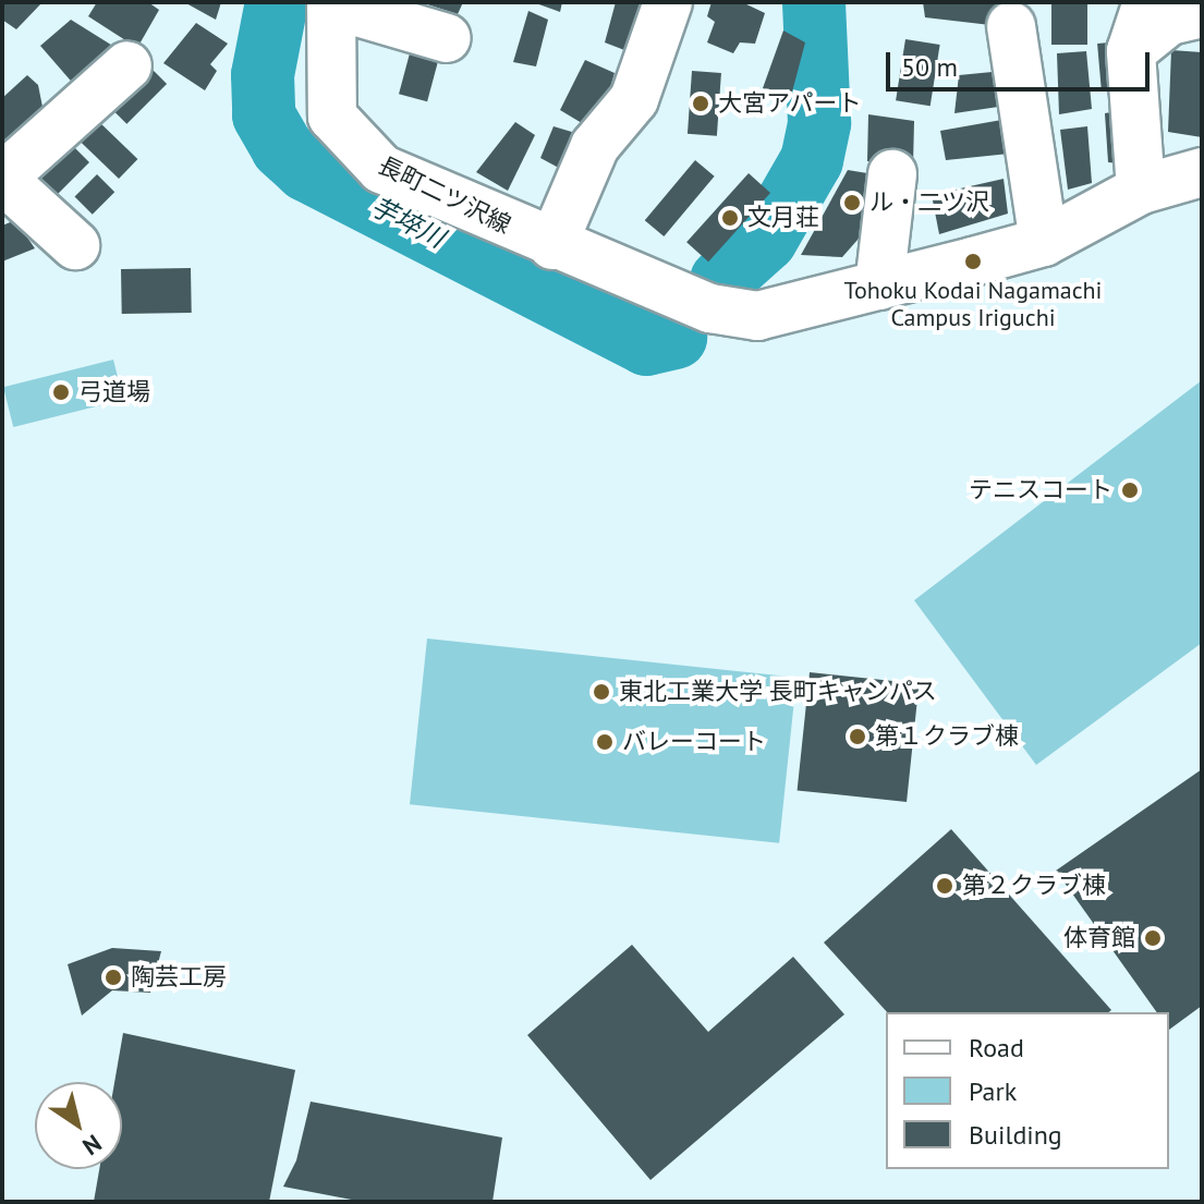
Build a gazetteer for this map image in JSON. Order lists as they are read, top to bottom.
{
  "streets": {
    "street": ["長町二ツ沢線"]
  },
  "water": ["芋埣川"],
  "places": [
    "大宮アパート",
    "ル・二ツ沢",
    "文月荘",
    "Tohoku Kodai Nagamachi Campus Iriguchi",
    "弓道場",
    "テニスコート",
    "東北工業大学 長町キャンパス",
    "第１クラブ棟",
    "バレーコート",
    "第２クラブ棟",
    "体育館",
    "陶芸工房"
  ],
  "legend": ["Road", "Park", "Building"],
  "scale_bar": "50 m",
  "north": "bottom right"
}
